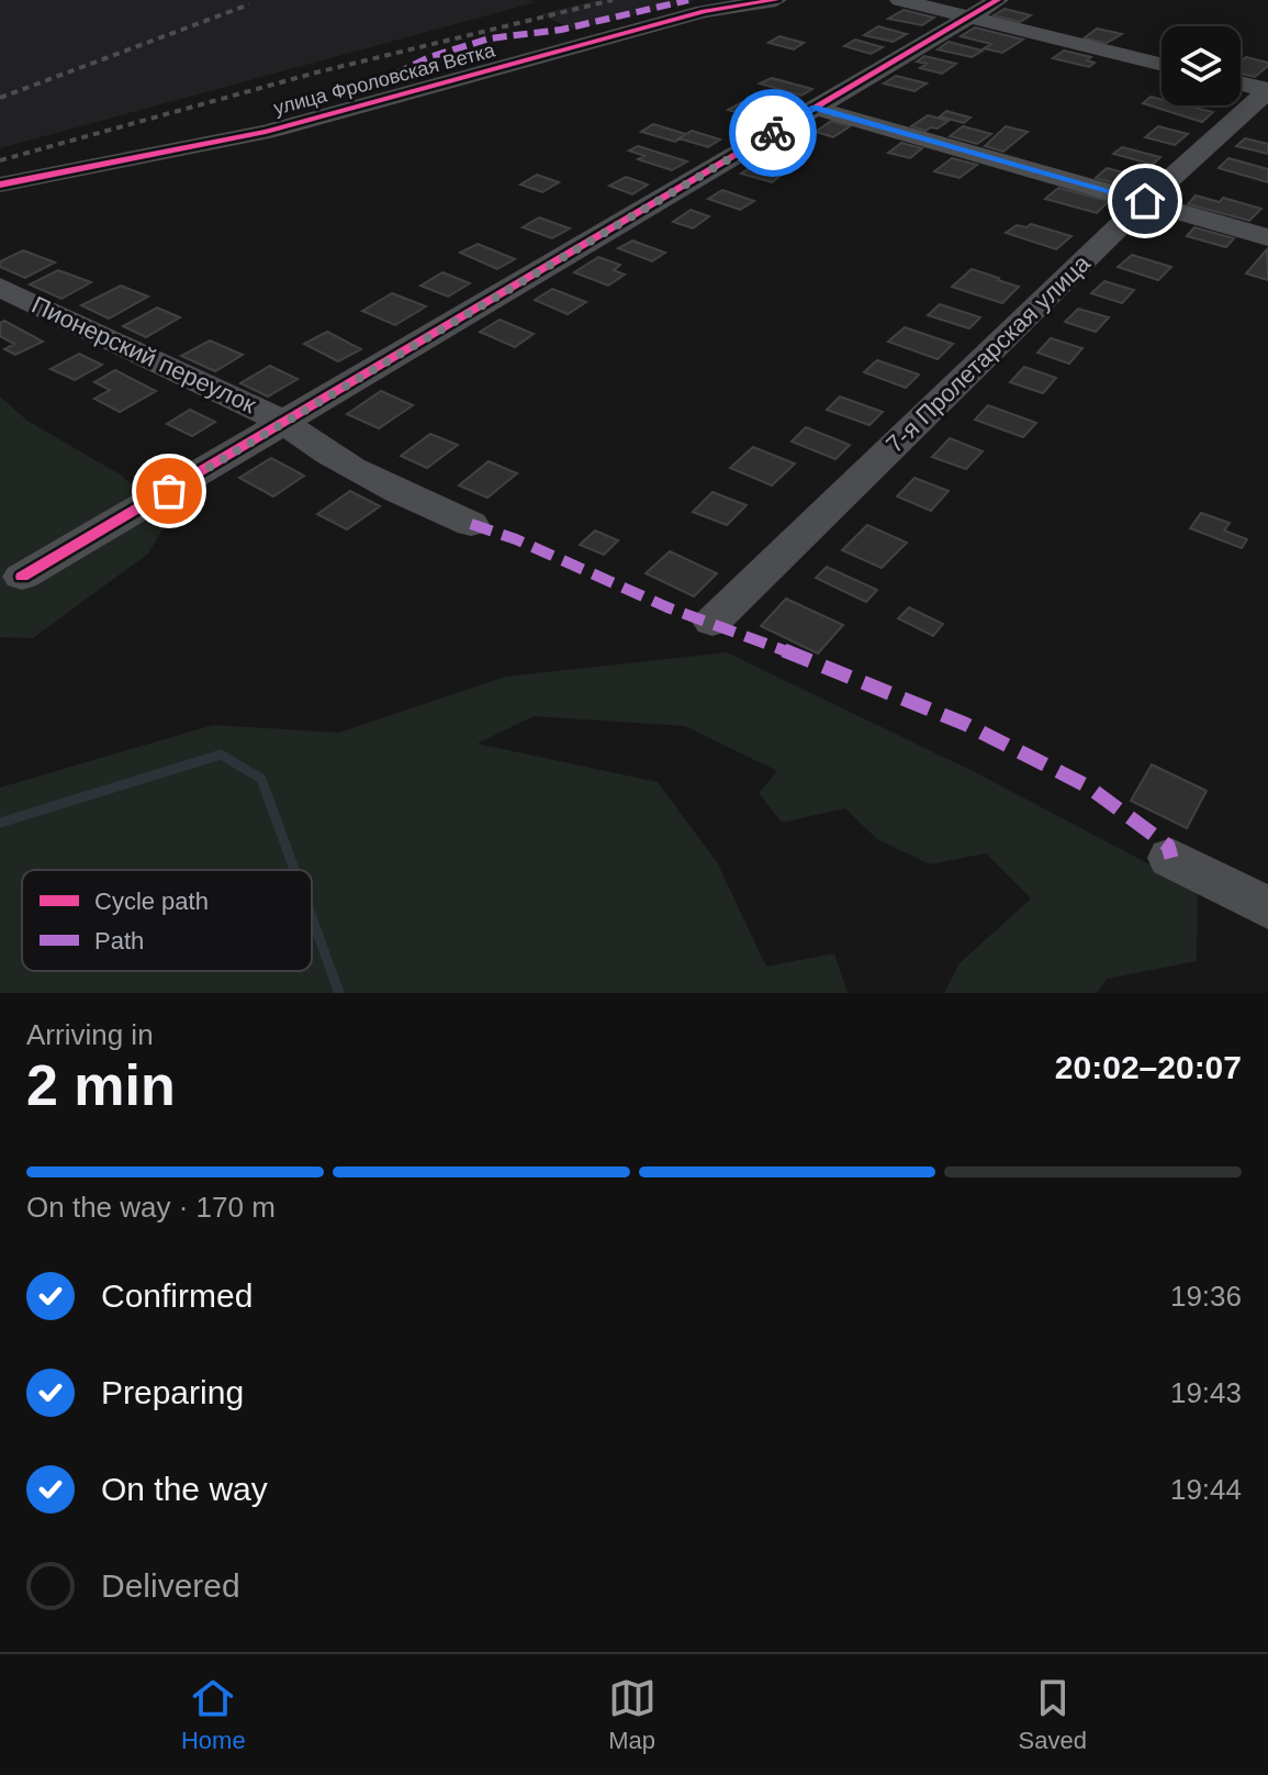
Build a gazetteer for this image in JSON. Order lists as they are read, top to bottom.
{
  "streets": {
    "street": ["улица Фроловская Ветка", "7-я Пролетарская улица", "Пионерский переулок"]
  },
  "legend": ["Cycle path", "Path"],
  "page": {
    "heading": ["2 min", "Arriving in", "20:02–20:07"],
    "bar": "On the way · 170 m",
    "list": [
      ["Confirmed", "19:36"],
      ["Preparing", "19:43"],
      ["On the way", "19:44"],
      "Delivered"
    ],
    "tabs": ["Home", "Map", "Saved"]
  }
}
